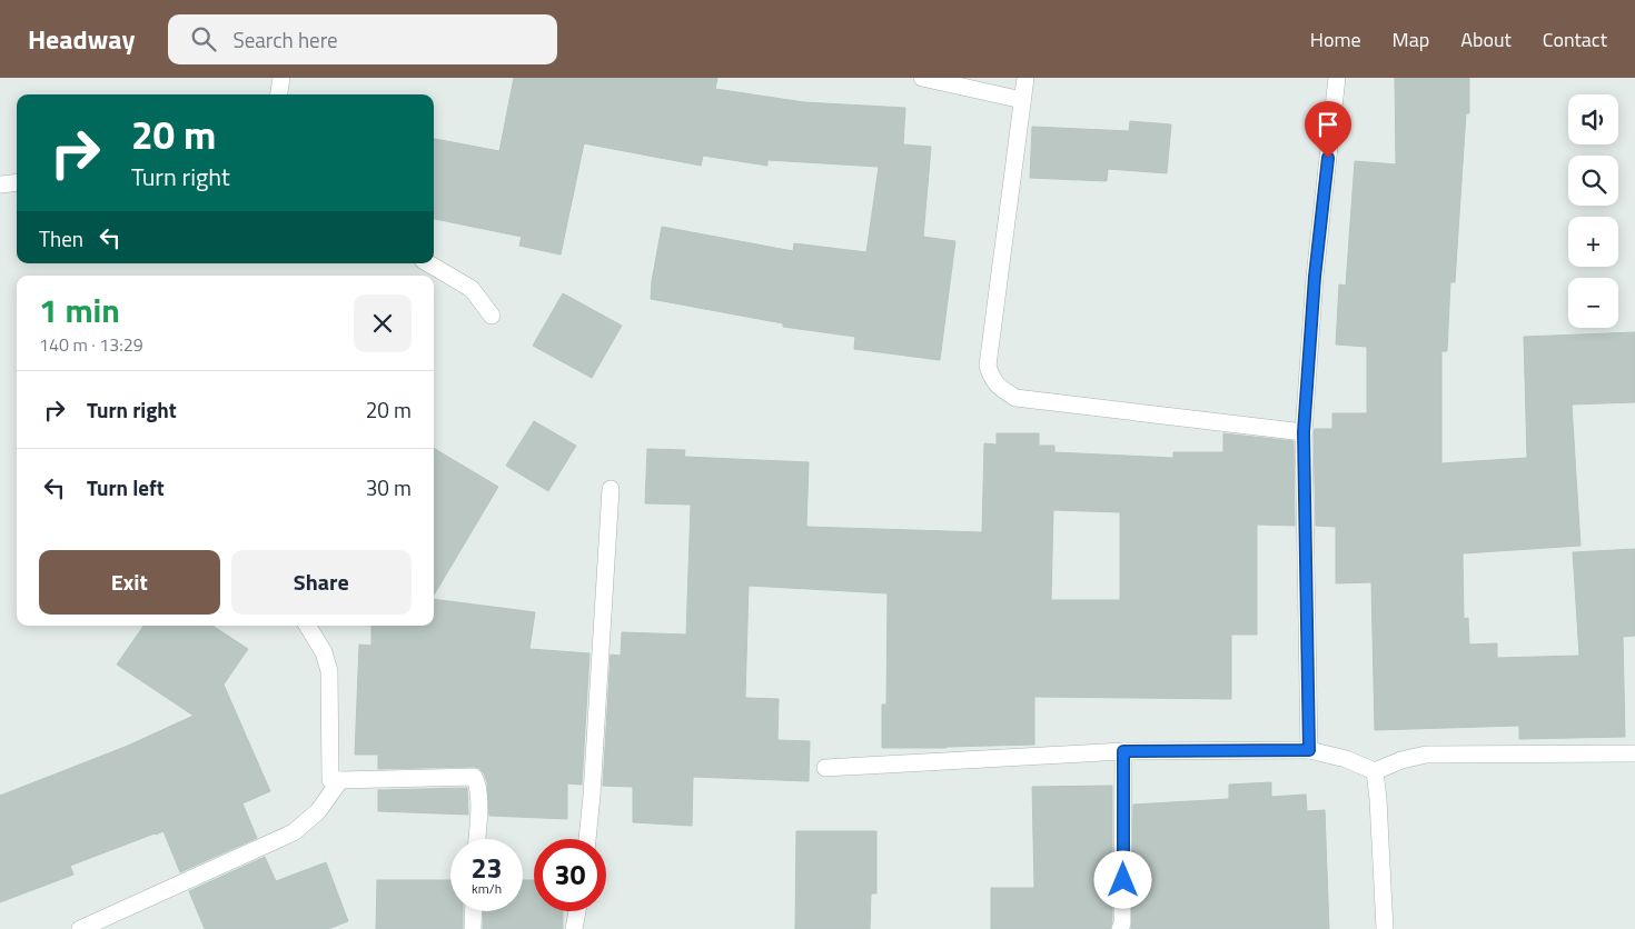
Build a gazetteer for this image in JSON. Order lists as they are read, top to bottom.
{
  "page": {
    "header": "Headway",
    "search": "Search here",
    "nav": [
      "Home",
      "Map",
      "About",
      "Contact"
    ],
    "map_buttons": ["+", "−"],
    "turn": ["20 m", "Turn right"],
    "then": "Then",
    "heading": ["1 min", "140 m · 13:29"],
    "list": [
      {
        "name": "Turn right",
        "value": "20 m"
      },
      {
        "name": "Turn left",
        "value": "30 m"
      }
    ],
    "buttons": ["Exit", "Share"],
    "speed": "23 km/h",
    "limit": "30"
  }
}
